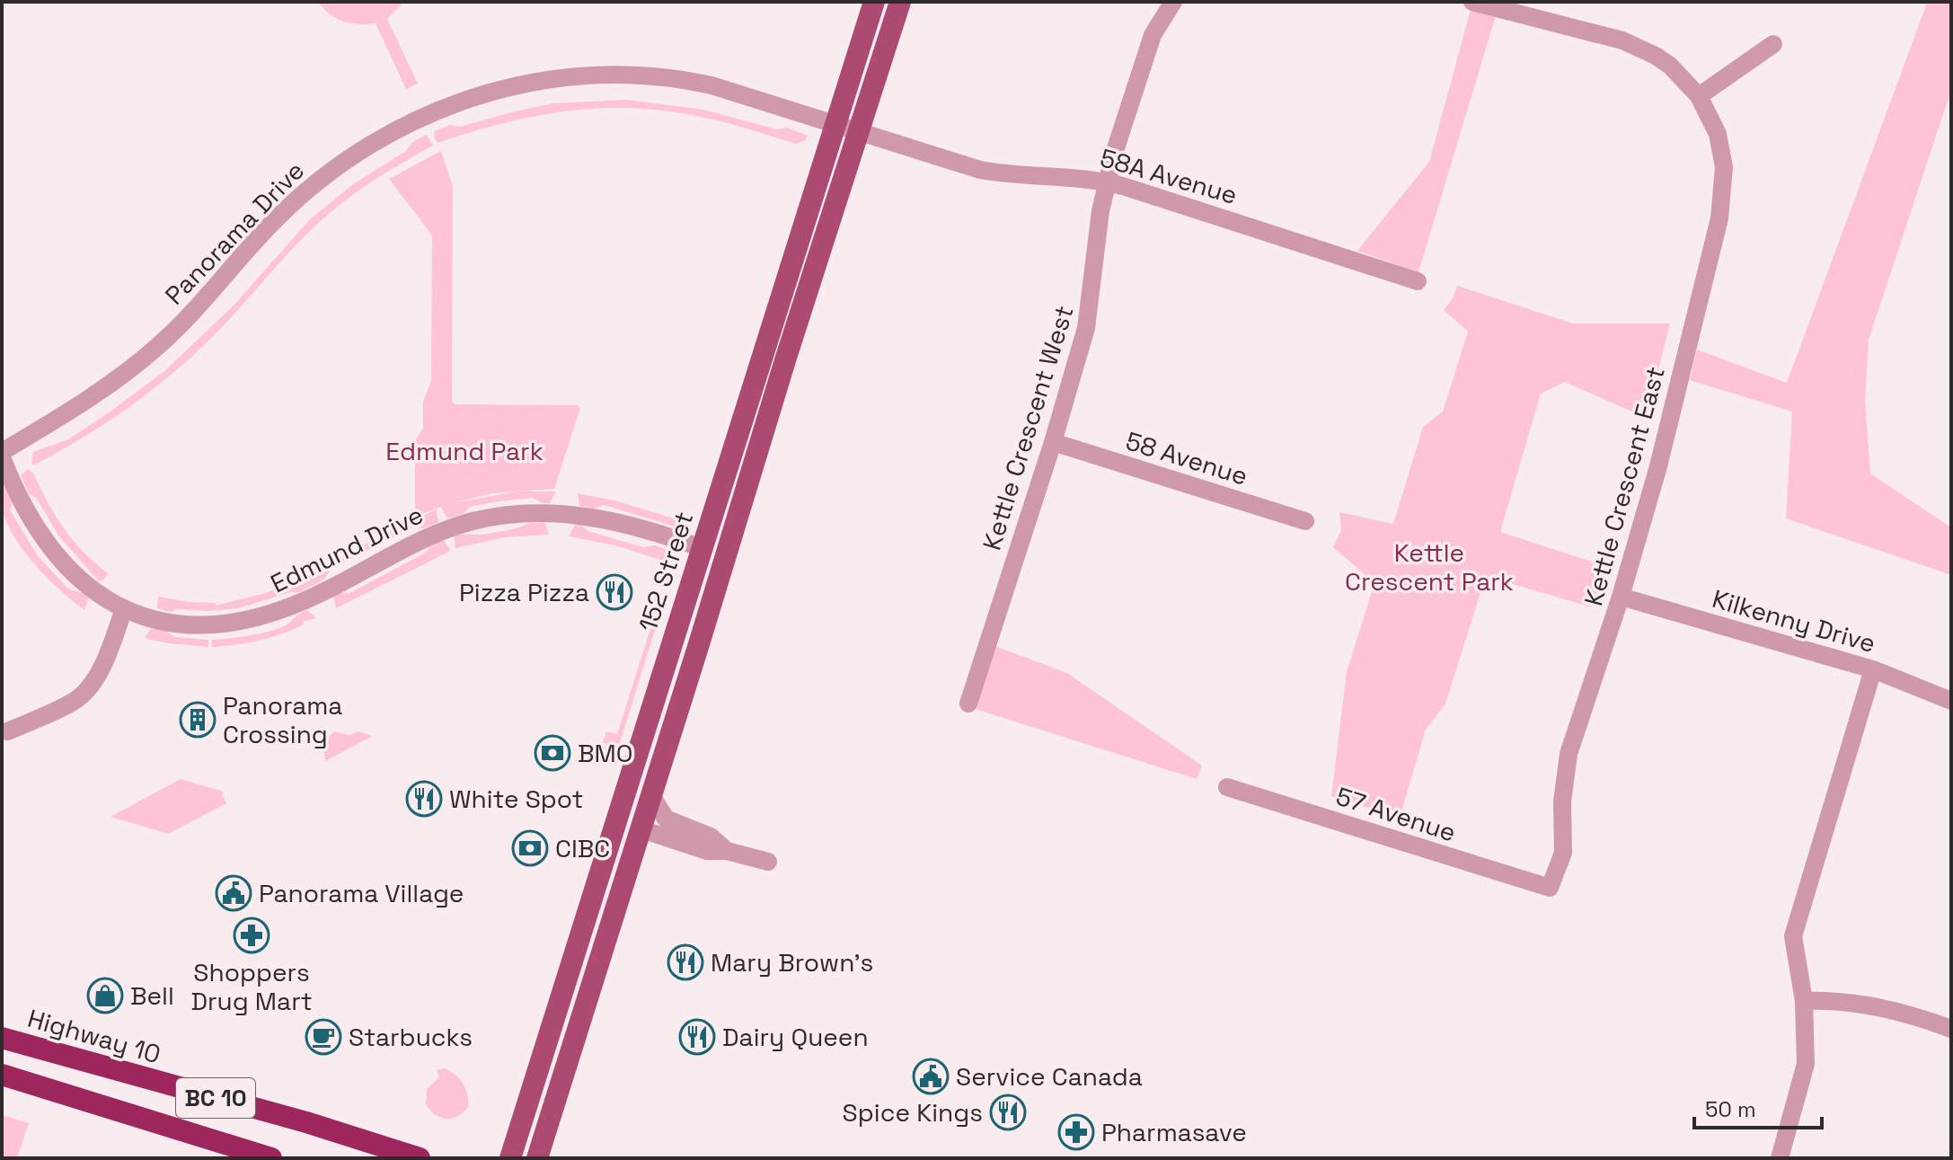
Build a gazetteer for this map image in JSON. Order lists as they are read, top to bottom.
{
  "streets": {
    "highway": ["Highway 10", "BC 10"],
    "main road": ["152 Street"],
    "street": [
      "58A Avenue",
      "Panorama Drive",
      "Kettle Crescent West",
      "58 Avenue",
      "Kettle Crescent East",
      "Edmund Drive",
      "Kilkenny Drive",
      "57 Avenue"
    ]
  },
  "crossings": [
    ["58A Avenue", "Panorama Drive"],
    ["58A Avenue", "Kettle Crescent West"],
    ["58A Avenue", "152 Street"],
    ["Panorama Drive", "Edmund Drive"],
    ["Panorama Drive", "152 Street"],
    ["Kettle Crescent West", "58 Avenue"],
    ["Kettle Crescent East", "Kilkenny Drive"],
    ["Kettle Crescent East", "57 Avenue"],
    ["Edmund Drive", "152 Street"]
  ],
  "parks": ["Edmund Park", "Kettle Crescent Park"],
  "places": {
    "restaurant": [
      "Pizza Pizza",
      "White Spot",
      "Mary Brown's",
      "Dairy Queen",
      "Spice Kings"
    ],
    "building": ["Panorama Crossing"],
    "bank": ["BMO", "CIBC"],
    "public building": ["Panorama Village", "Service Canada"],
    "pharmacy": ["Shoppers Drug Mart", "Pharmasave"],
    "shop": ["Bell"],
    "cafe": ["Starbucks"]
  },
  "scale_bar": "50 m"
}
